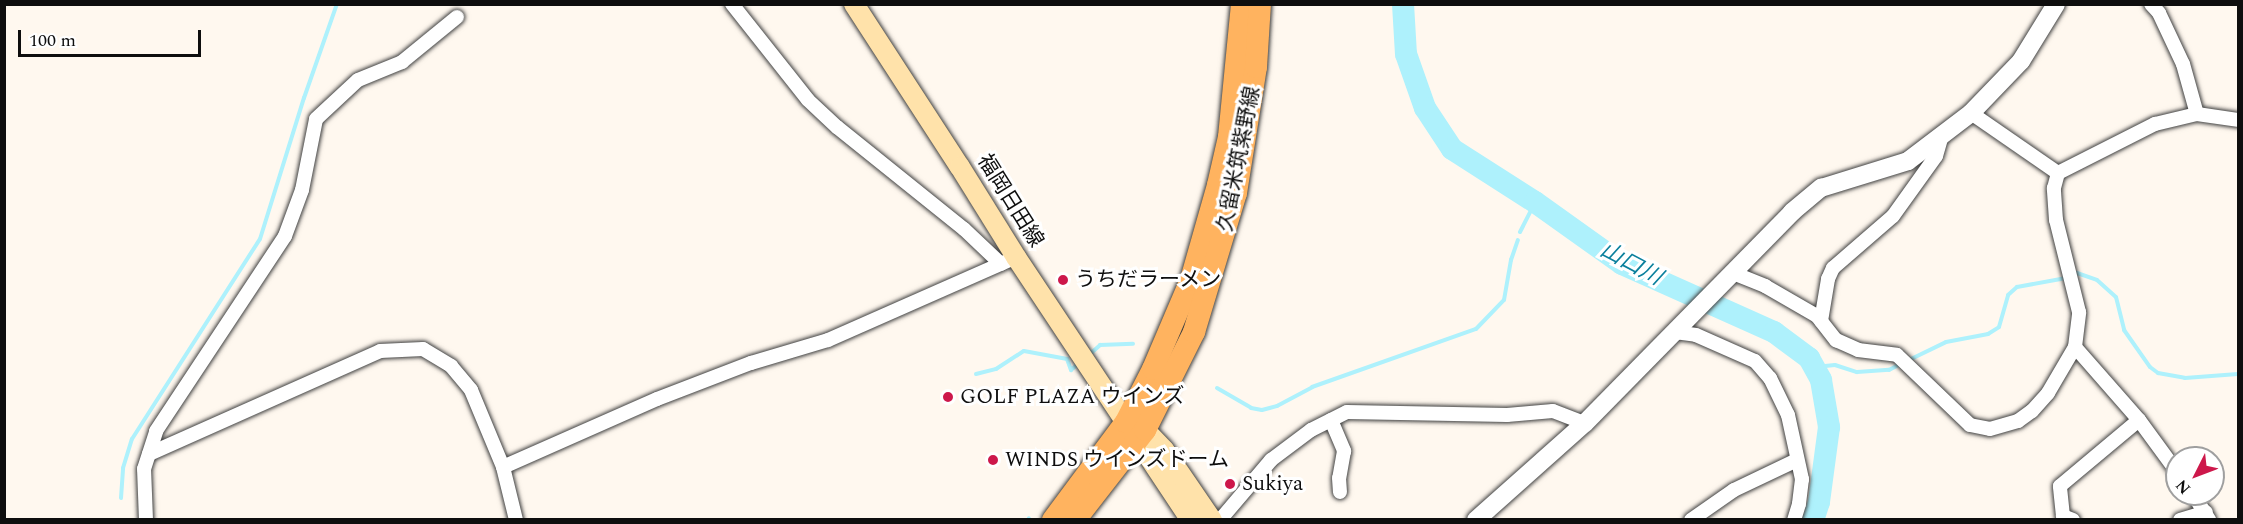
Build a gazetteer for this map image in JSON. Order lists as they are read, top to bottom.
{
  "streets": {
    "main road": ["久留米筑紫野線", "福岡日田線"]
  },
  "crossings": [
    ["久留米筑紫野線", "福岡日田線"]
  ],
  "water": ["山口川"],
  "places": [
    "うちだラーメン",
    "GOLF PLAZA ウインズ",
    "WINDS ウインズドーム",
    "Sukiya"
  ],
  "scale_bar": "100 m",
  "north": "bottom left"
}
